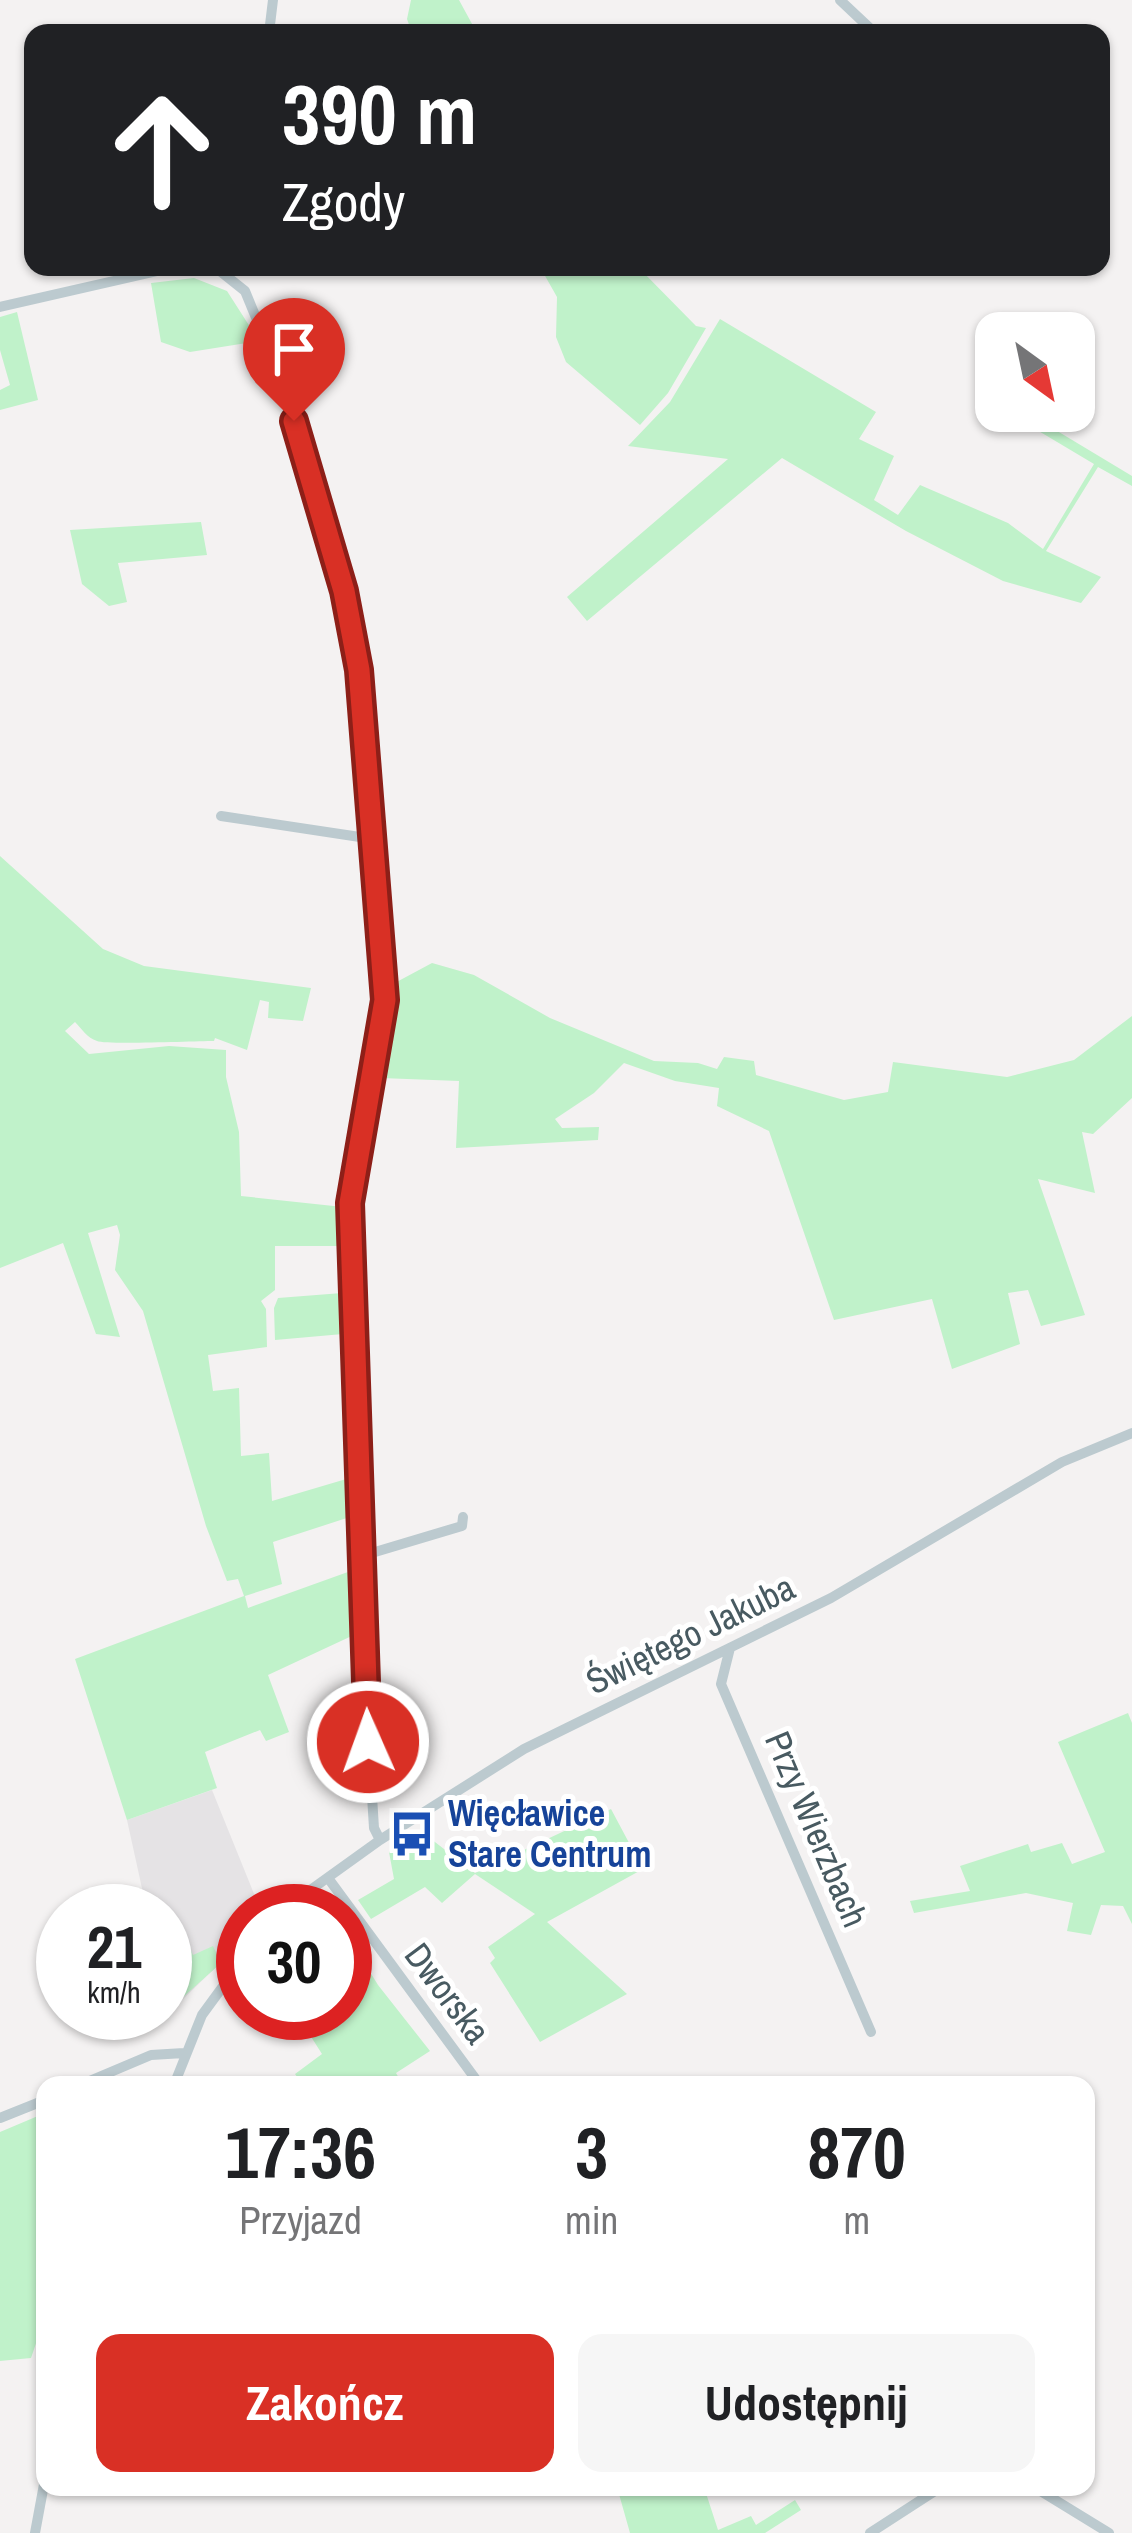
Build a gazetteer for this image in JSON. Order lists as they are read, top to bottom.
{
  "streets": {
    "street": ["Świętego Jakuba", "Przy Wierzbach", "Dworska"]
  },
  "crossings": [
    ["Świętego Jakuba", "Przy Wierzbach"],
    ["Świętego Jakuba", "Dworska"]
  ],
  "places": {
    "bus stop": ["Więcławice Stare Centrum"]
  },
  "north": "bottom right",
  "page": {
    "turn": ["390 m", "Zgody"],
    "speed": "21 km/h",
    "limit": "30",
    "eta": [
      "17:36",
      "Przyjazd",
      "3",
      "min",
      "870",
      "m"
    ],
    "buttons": ["Zakończ", "Udostępnij"]
  }
}
